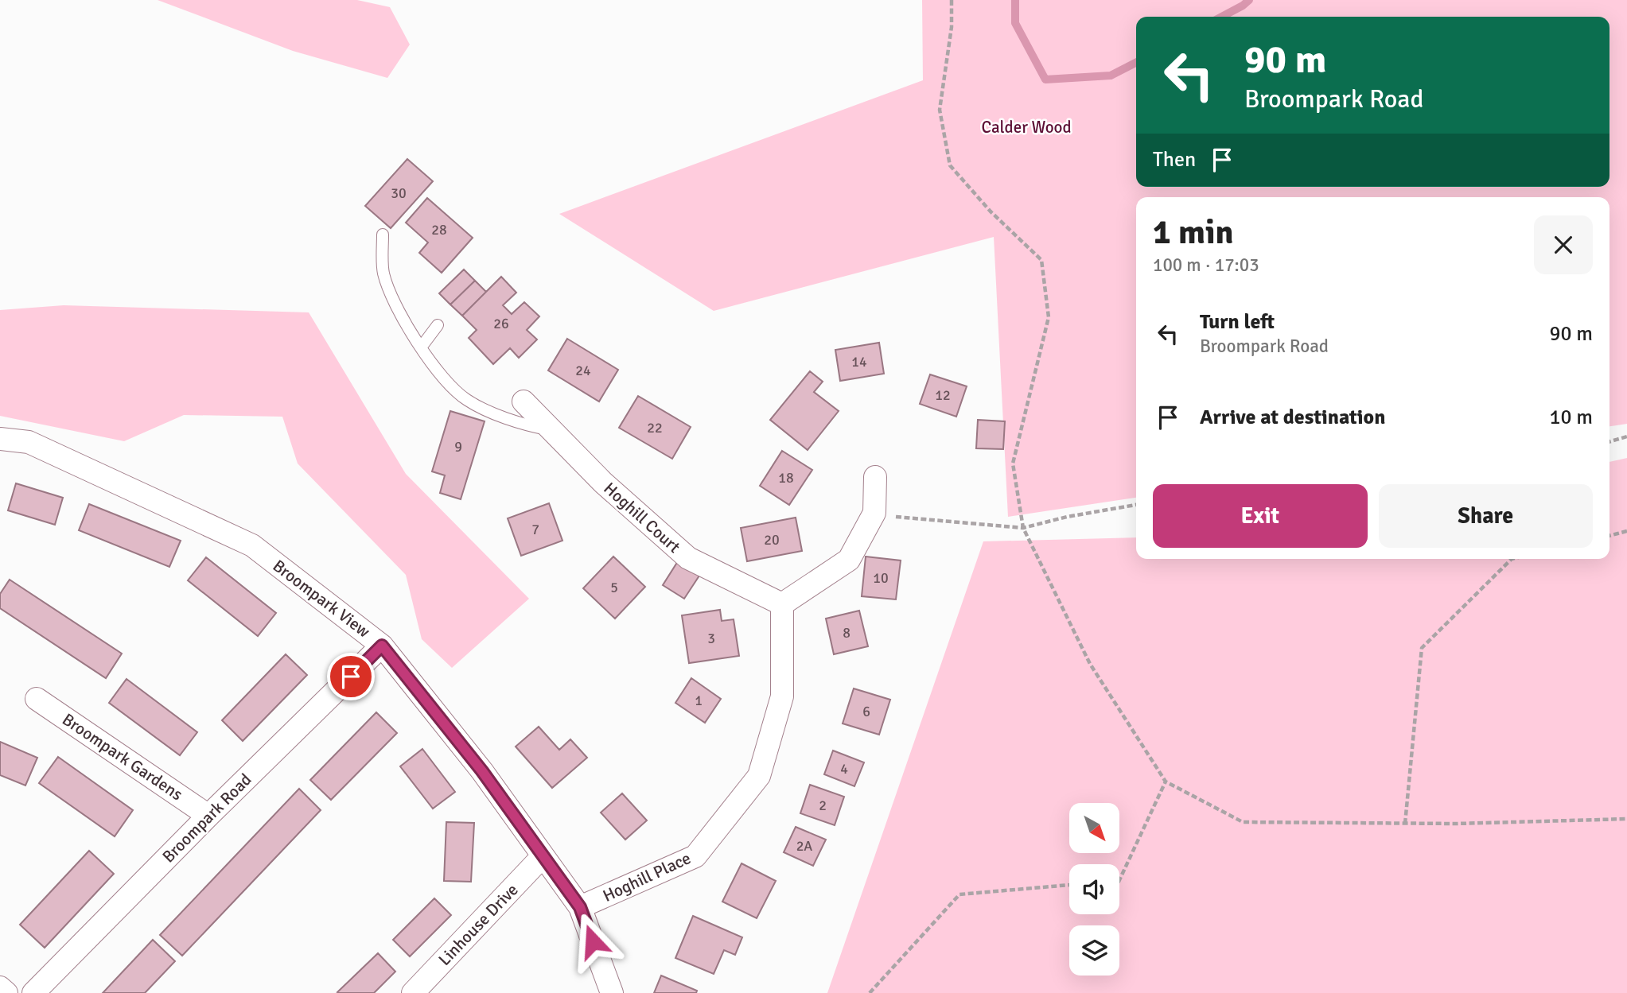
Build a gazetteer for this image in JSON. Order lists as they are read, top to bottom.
{
  "streets": {
    "street": [
      "Hoghill Court",
      "Broompark View",
      "Broompark Gardens",
      "Broompark Road",
      "Hoghill Place",
      "Linhouse Drive"
    ]
  },
  "crossings": [
    ["Hoghill Court", "Hoghill Place"],
    ["Broompark View", "Broompark Road"],
    ["Broompark View", "Hoghill Place"],
    ["Broompark View", "Linhouse Drive"],
    ["Broompark Gardens", "Broompark Road"]
  ],
  "parks": ["Calder Wood"],
  "house_numbers": [
    "30",
    "28",
    "26",
    "14",
    "24",
    "12",
    "22",
    "9",
    "18",
    "7",
    "20",
    "10",
    "5",
    "8",
    "3",
    "1",
    "6",
    "4",
    "2",
    "2A"
  ],
  "north": "bottom right",
  "page": {
    "turn": ["90 m", "Broompark Road"],
    "then": "Then",
    "heading": ["1 min", "100 m · 17:03"],
    "list": [
      {
        "name": "Turn left",
        "note": "Broompark Road",
        "value": "90 m"
      },
      {
        "name": "Arrive at destination",
        "value": "10 m"
      }
    ],
    "buttons": ["Exit", "Share"]
  }
}
